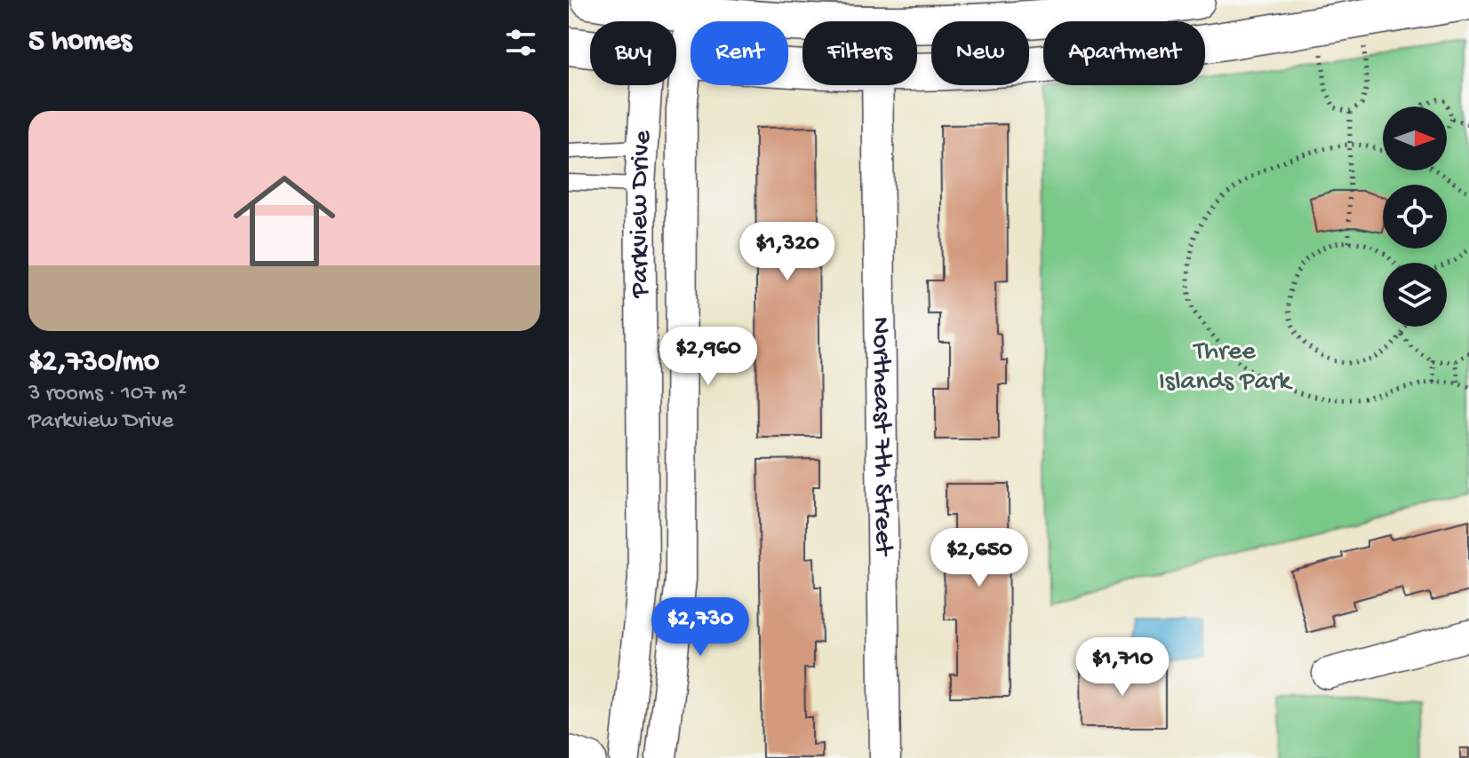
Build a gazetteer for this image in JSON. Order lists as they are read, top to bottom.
{
  "streets": {
    "street": ["Parkview Drive", "Northeast 7th Street"]
  },
  "parks": ["Three Islands Park"],
  "north": "right",
  "page": {
    "heading": "5 homes",
    "chip": [
      "Buy",
      "Rent",
      "Filters",
      "New",
      "Apartment"
    ],
    "list": [
      {
        "name": "$2,730/mo",
        "note": "3 rooms · 107 m² · Parkview Drive"
      }
    ],
    "price": [
      "$1,320",
      "$2,960",
      "$2,650",
      "$2,730",
      "$1,710"
    ]
  }
}
